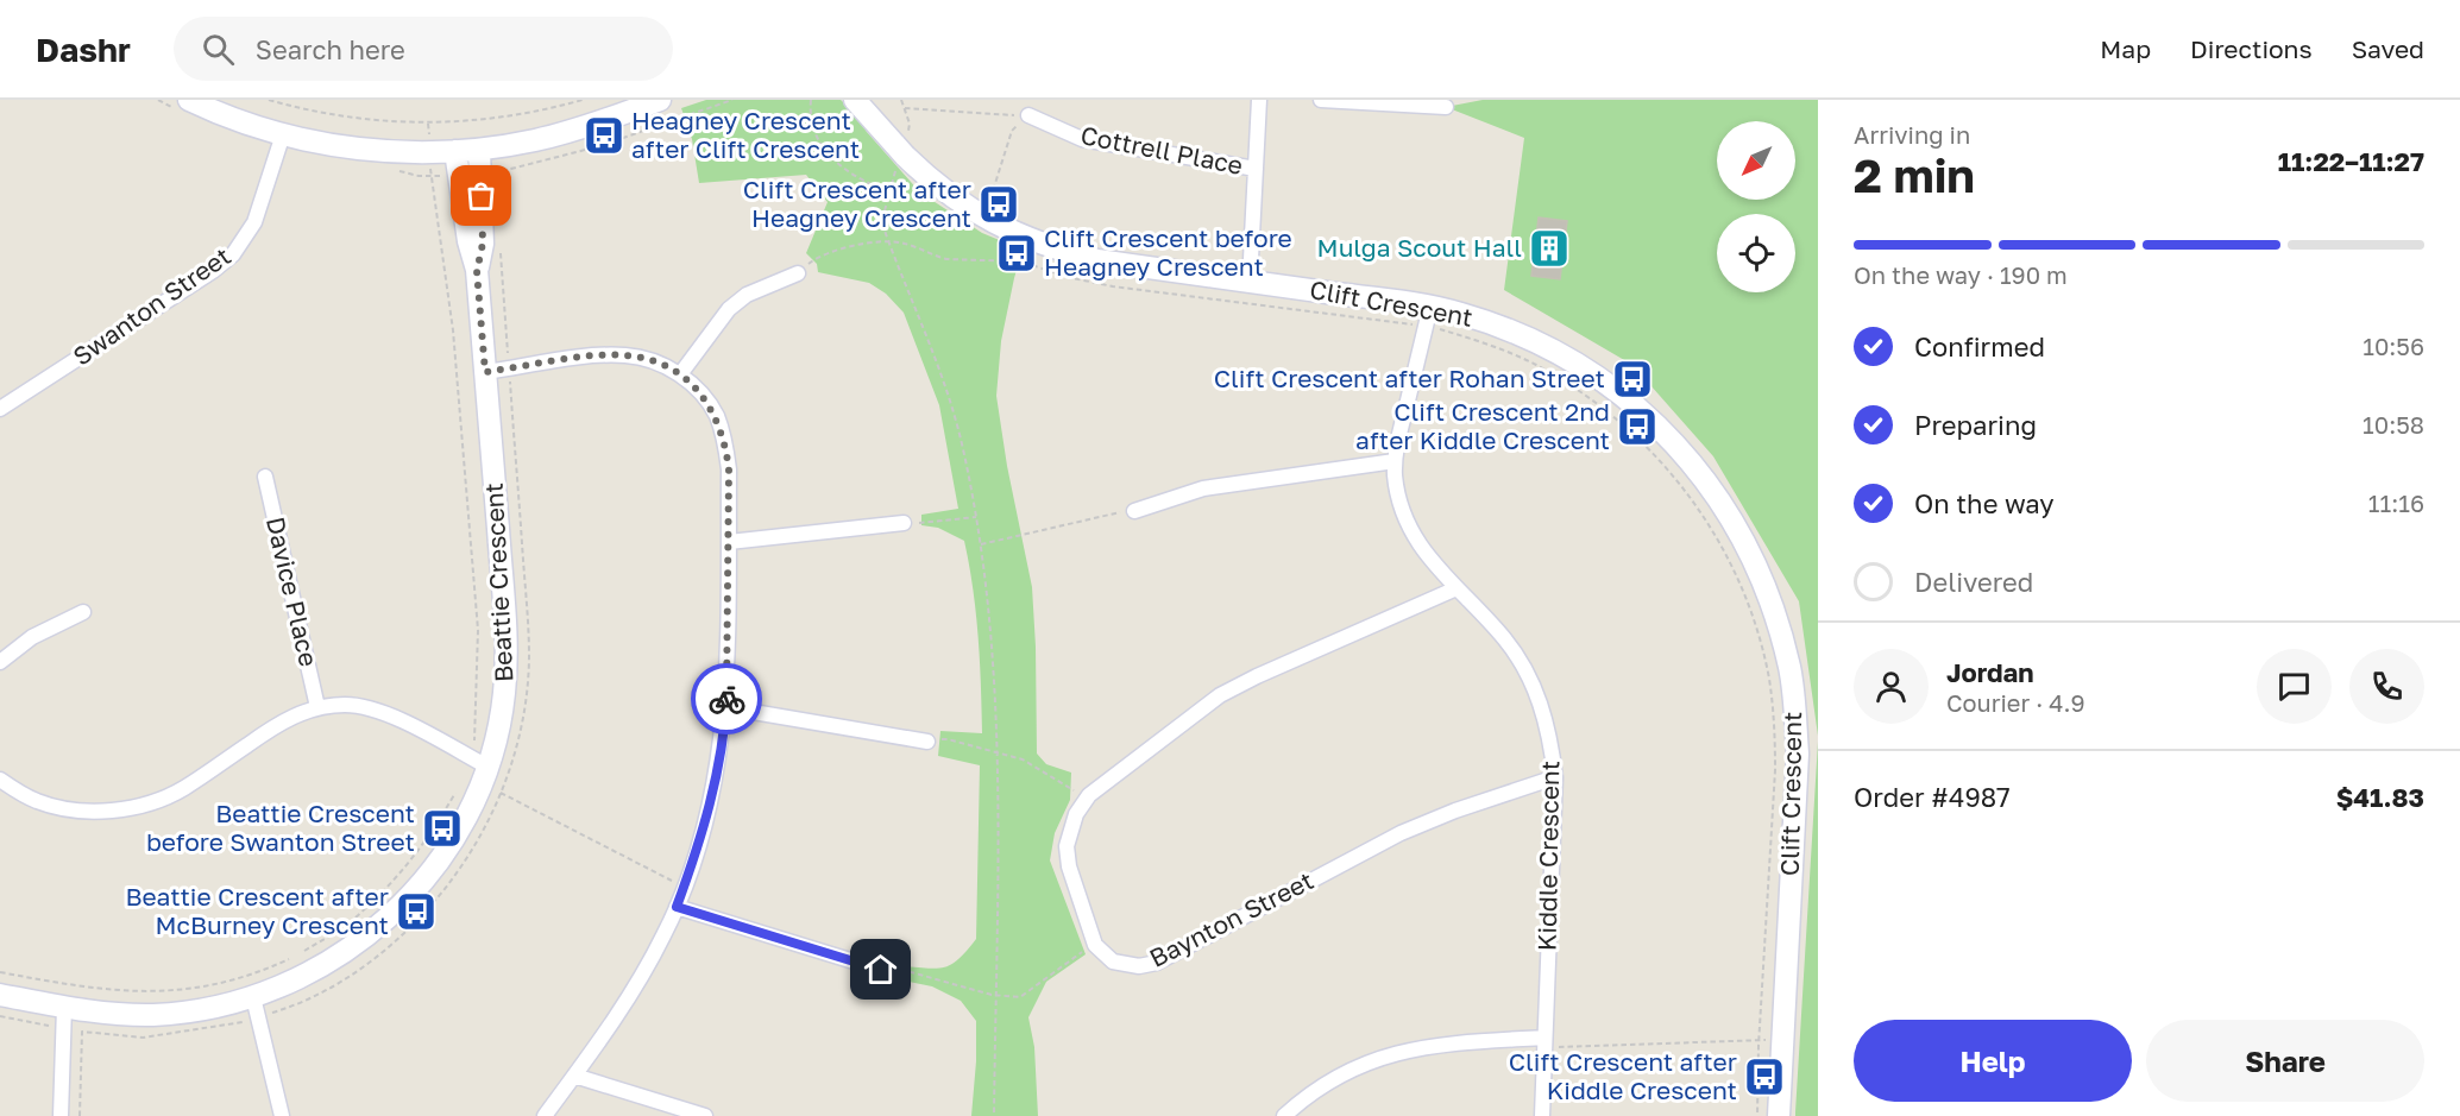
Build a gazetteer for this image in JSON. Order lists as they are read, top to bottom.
{
  "streets": {
    "street": [
      "Cottrell Place",
      "Clift Crescent",
      "Swanton Street",
      "Beattie Crescent",
      "Davice Place",
      "Kiddle Crescent",
      "Baynton Street"
    ]
  },
  "crossings": [
    ["Clift Crescent", "Kiddle Crescent"],
    ["Kiddle Crescent", "Baynton Street"]
  ],
  "places": {
    "bus stop": [
      "Heagney Crescent after Clift Crescent",
      "Clift Crescent after Heagney Crescent",
      "Clift Crescent before Heagney Crescent",
      "Clift Crescent after Rohan Street",
      "Clift Crescent 2nd after Kiddle Crescent",
      "Beattie Crescent before Swanton Street",
      "Beattie Crescent after McBurney Crescent",
      "Clift Crescent after Kiddle Crescent"
    ],
    "building": ["Mulga Scout Hall"]
  },
  "north": "bottom left",
  "page": {
    "header": "Dashr",
    "search": "Search here",
    "nav": ["Map", "Directions", "Saved"],
    "heading": ["2 min", "Arriving in", "11:22–11:27"],
    "panel": [
      "Jordan",
      "Courier · 4.9",
      "Order #4987",
      "$41.83"
    ],
    "bar": "On the way · 190 m",
    "list": [
      ["Confirmed", "10:56"],
      ["Preparing", "10:58"],
      ["On the way", "11:16"],
      "Delivered"
    ],
    "buttons": ["Help", "Share"]
  }
}
